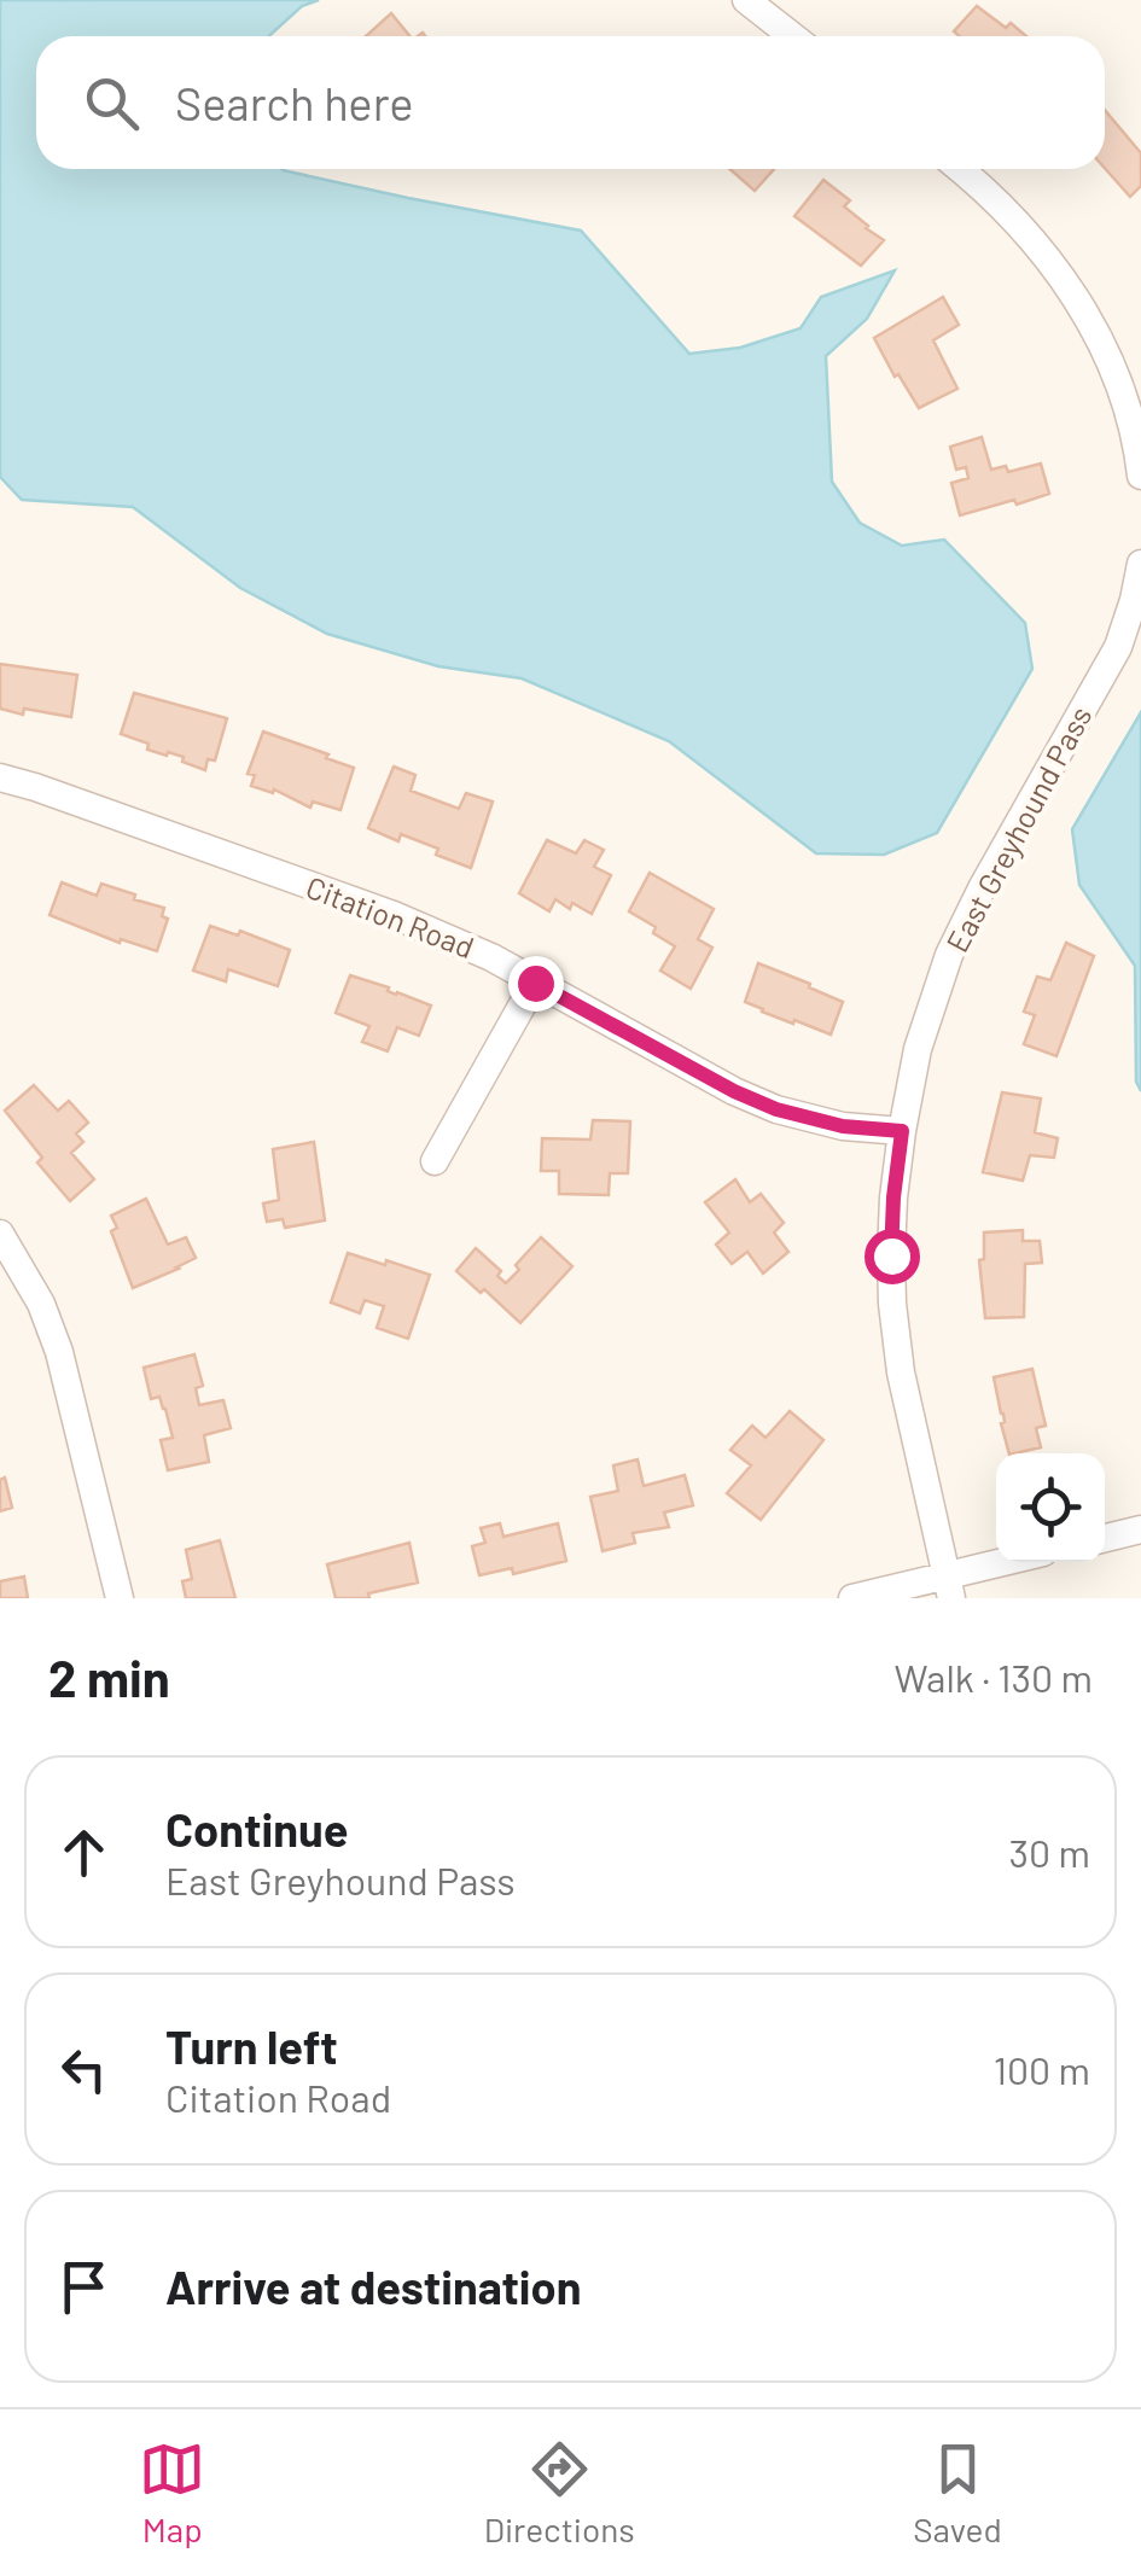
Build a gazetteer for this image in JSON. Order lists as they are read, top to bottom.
{
  "streets": {
    "street": ["East Greyhound Pass", "Citation Road"]
  },
  "crossings": [
    ["East Greyhound Pass", "Citation Road"]
  ],
  "page": {
    "search": "Search here",
    "heading": ["2 min", "Walk · 130 m"],
    "list": [
      ["Continue", "East Greyhound Pass", "30 m"],
      ["Turn left", "Citation Road", "100 m"],
      "Arrive at destination"
    ],
    "nav": ["Map", "Directions", "Saved"]
  }
}
